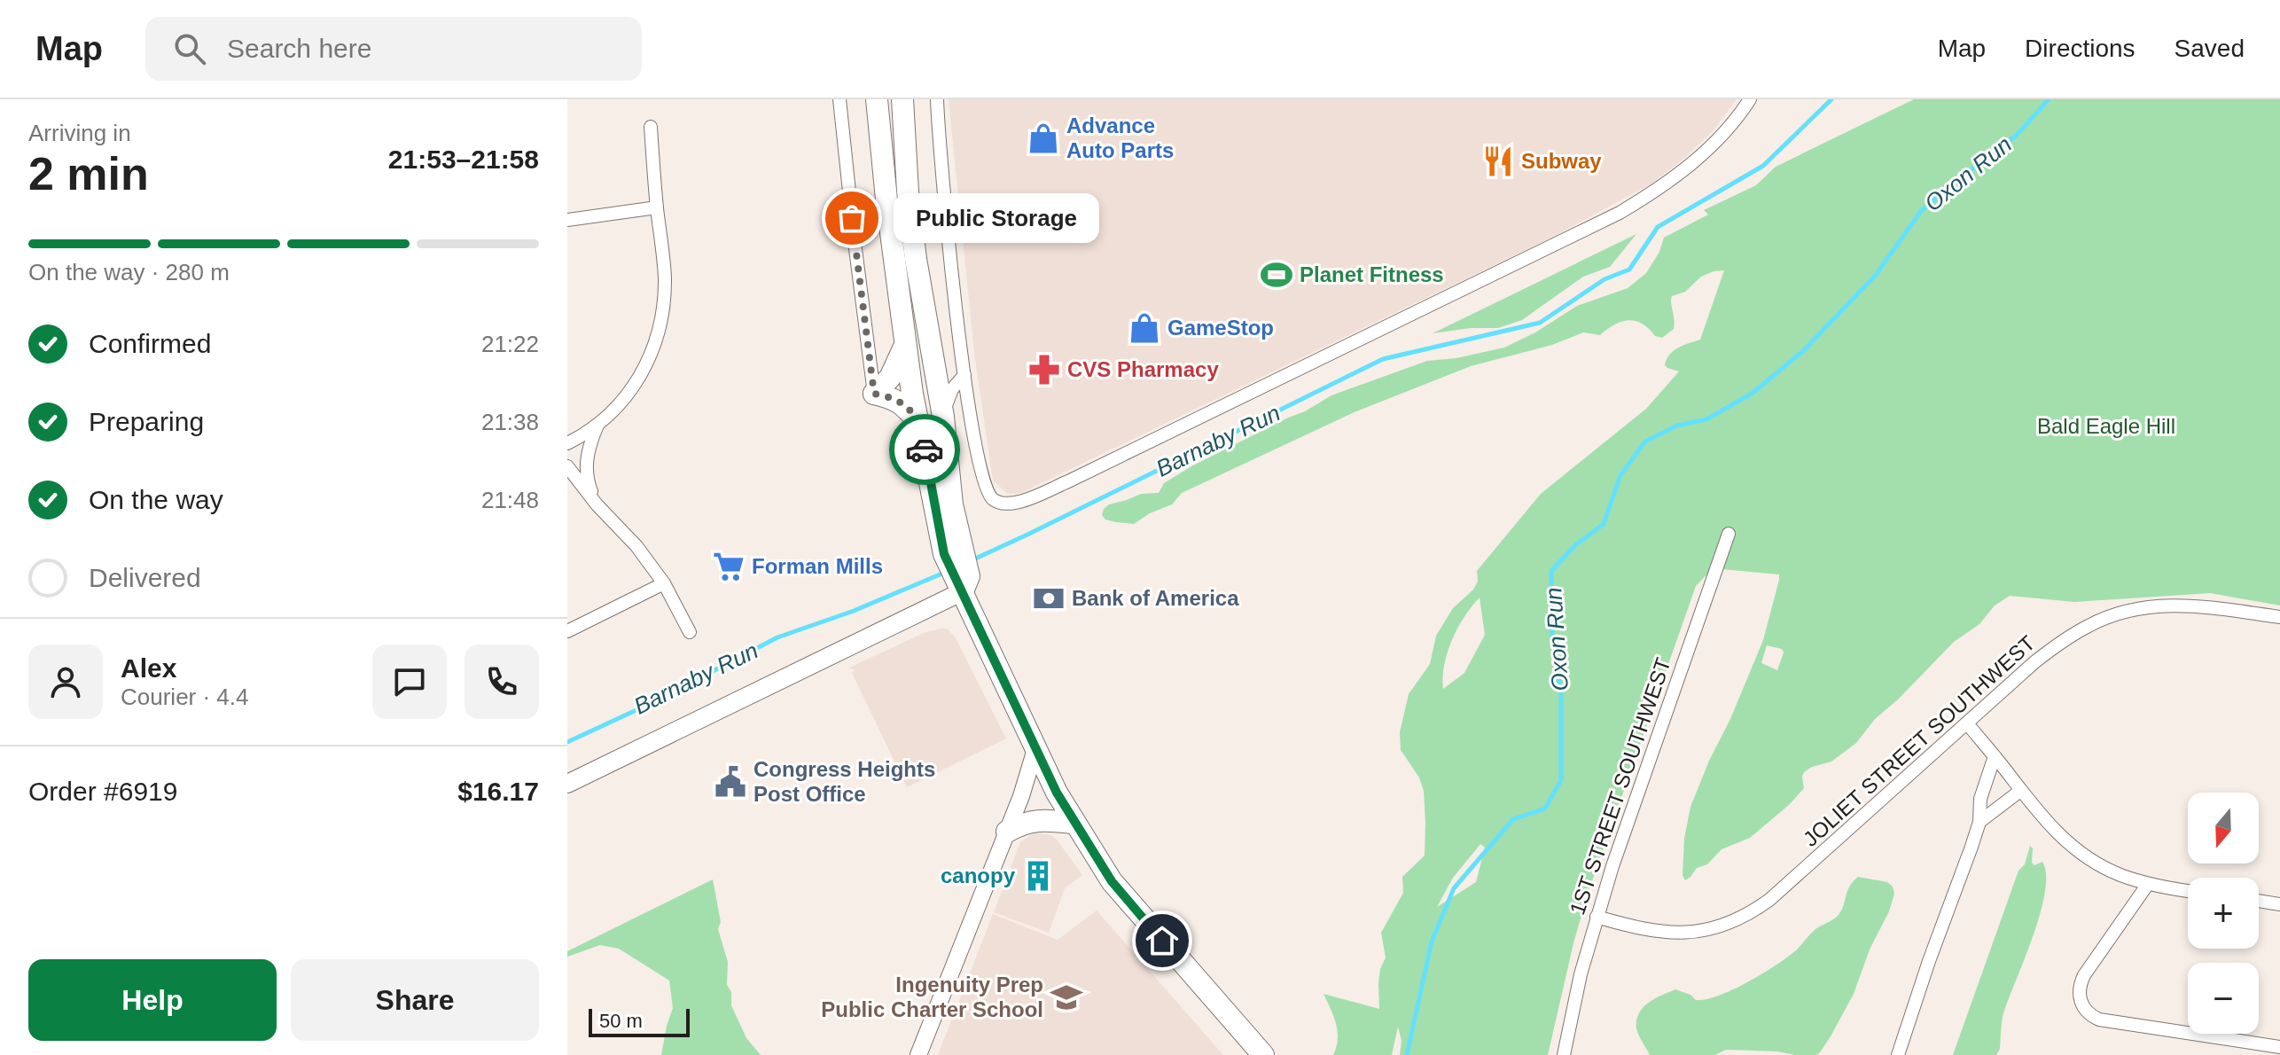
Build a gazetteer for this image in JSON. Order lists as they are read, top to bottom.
{
  "streets": {
    "street": ["JOLIET STREET SOUTHWEST", "1ST STREET SOUTHWEST"]
  },
  "crossings": [
    ["JOLIET STREET SOUTHWEST", "1ST STREET SOUTHWEST"]
  ],
  "water": ["Oxon Run", "Barnaby Run"],
  "parks": ["Bald Eagle Hill"],
  "places": {
    "shop": ["Advance Auto Parts", "GameStop"],
    "restaurant": ["Subway"],
    "other": ["Public Storage"],
    "sports": ["Planet Fitness"],
    "pharmacy": ["CVS Pharmacy"],
    "supermarket": ["Forman Mills"],
    "bank": ["Bank of America"],
    "public building": ["Congress Heights Post Office"],
    "building": ["canopy"],
    "school or university": ["Ingenuity Prep Public Charter School"]
  },
  "scale_bar": "50 m",
  "north": "bottom",
  "page": {
    "header": "Map",
    "search": "Search here",
    "nav": ["Map", "Directions", "Saved"],
    "heading": ["2 min", "Arriving in", "21:53–21:58"],
    "panel": [
      "Alex",
      "Courier · 4.4",
      "Order #6919",
      "$16.17"
    ],
    "bubble": "Public Storage",
    "bar": "On the way · 280 m",
    "list": [
      ["Confirmed", "21:22"],
      ["Preparing", "21:38"],
      ["On the way", "21:48"],
      "Delivered"
    ],
    "map_buttons": ["+", "−"],
    "buttons": ["Help", "Share"],
    "scale": "50 m"
  }
}
